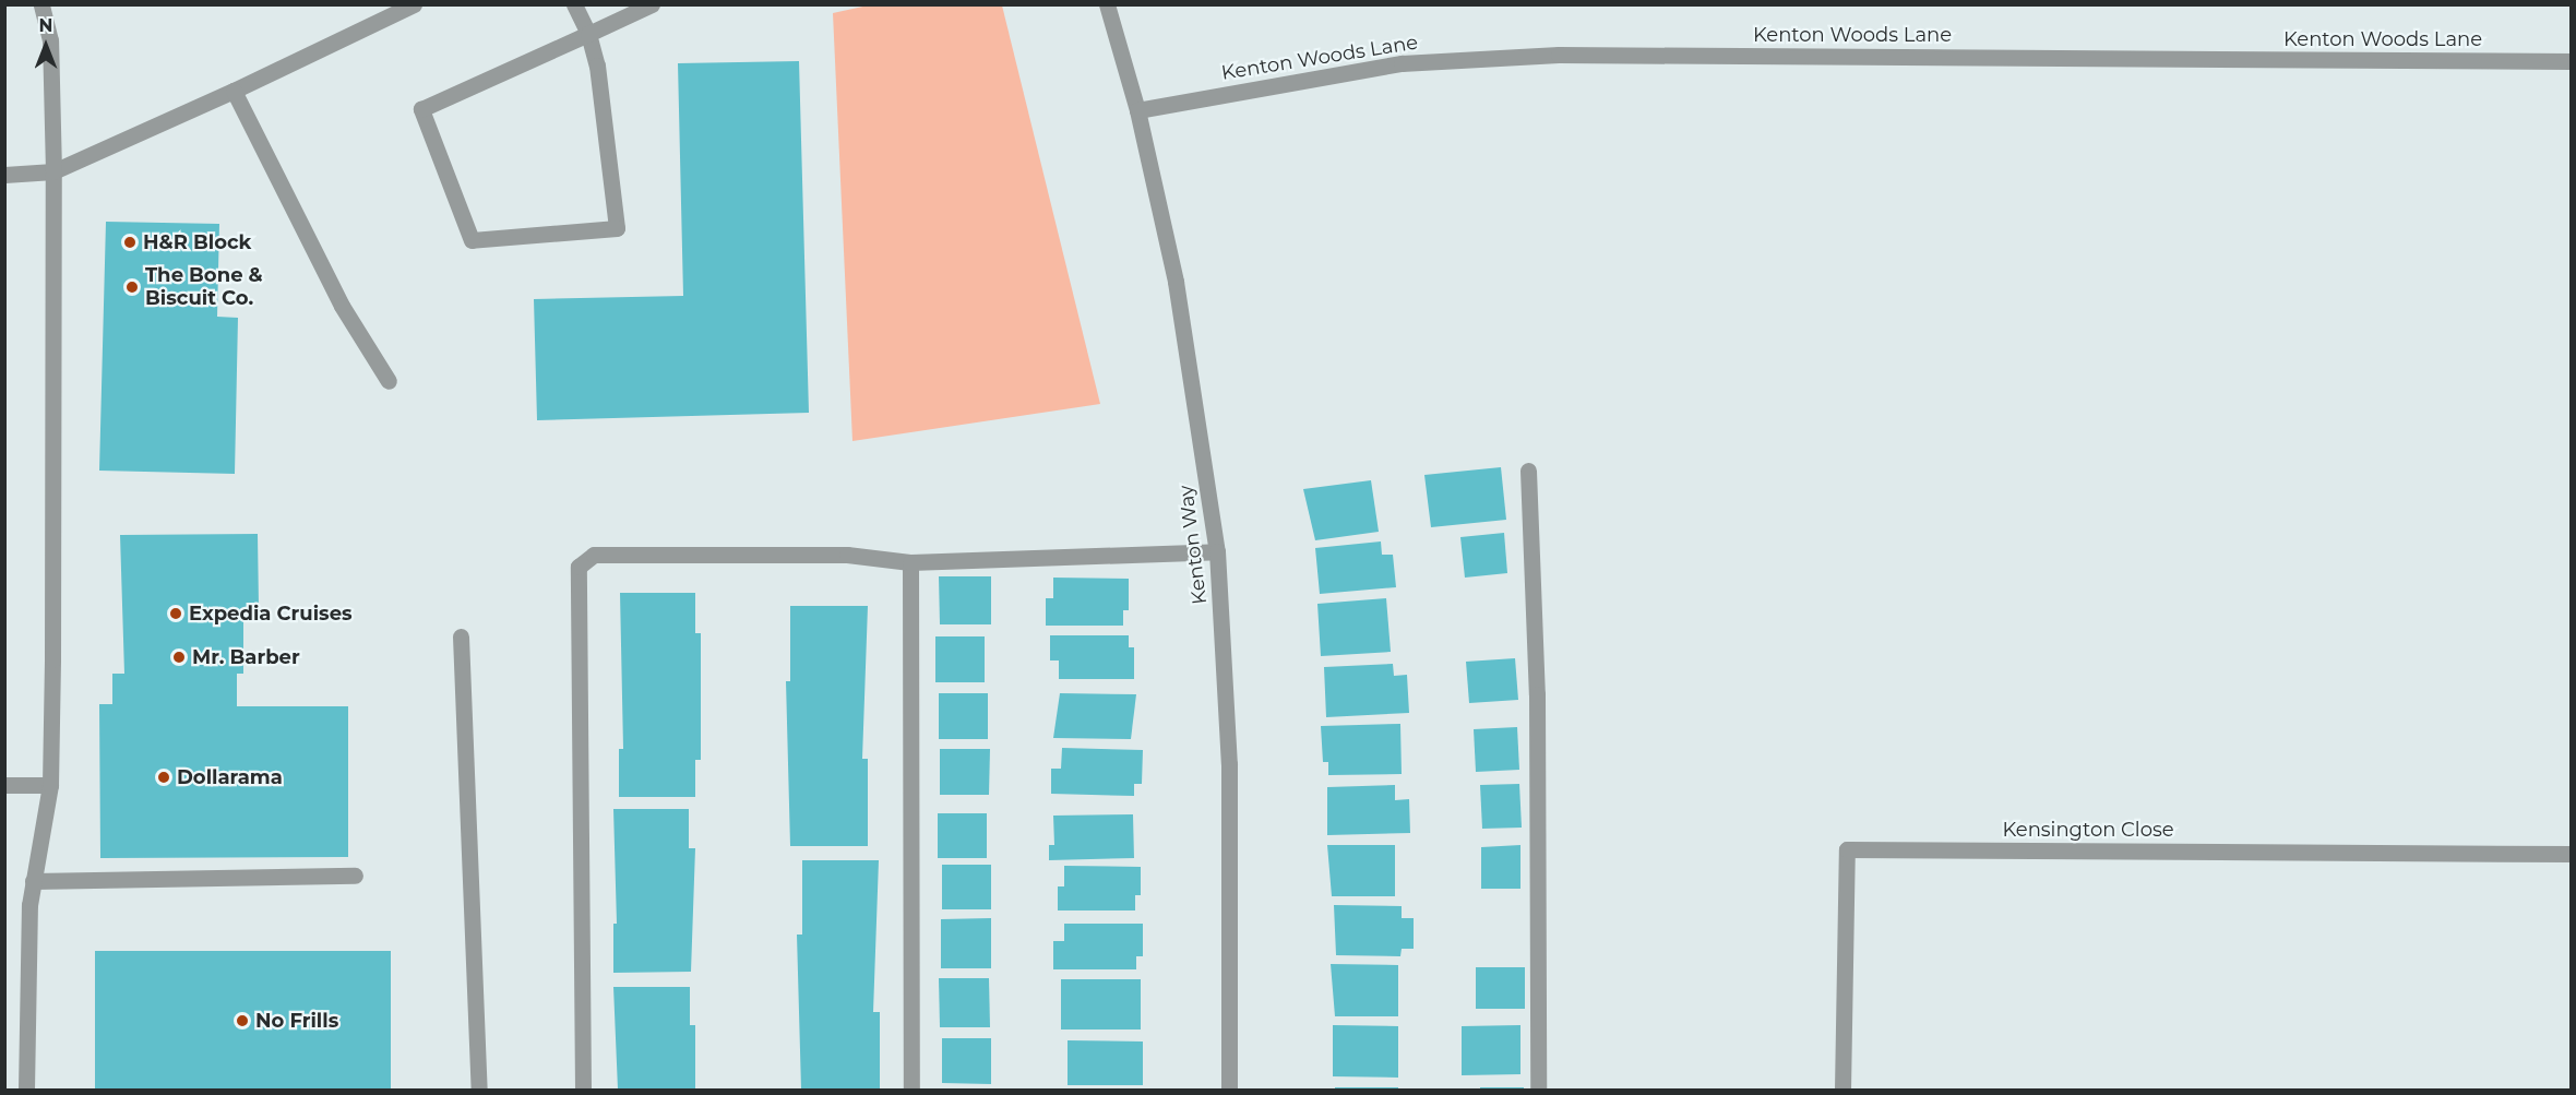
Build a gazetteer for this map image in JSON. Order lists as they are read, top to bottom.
{
  "streets": {
    "street": ["Kenton Woods Lane", "Kenton Way", "Kensington Close"]
  },
  "crossings": [
    ["Kenton Woods Lane", "Kenton Way"]
  ],
  "places": [
    "H&R Block",
    "The Bone & Biscuit Co.",
    "Expedia Cruises",
    "Mr. Barber",
    "Dollarama",
    "No Frills"
  ],
  "north": "top"
}
